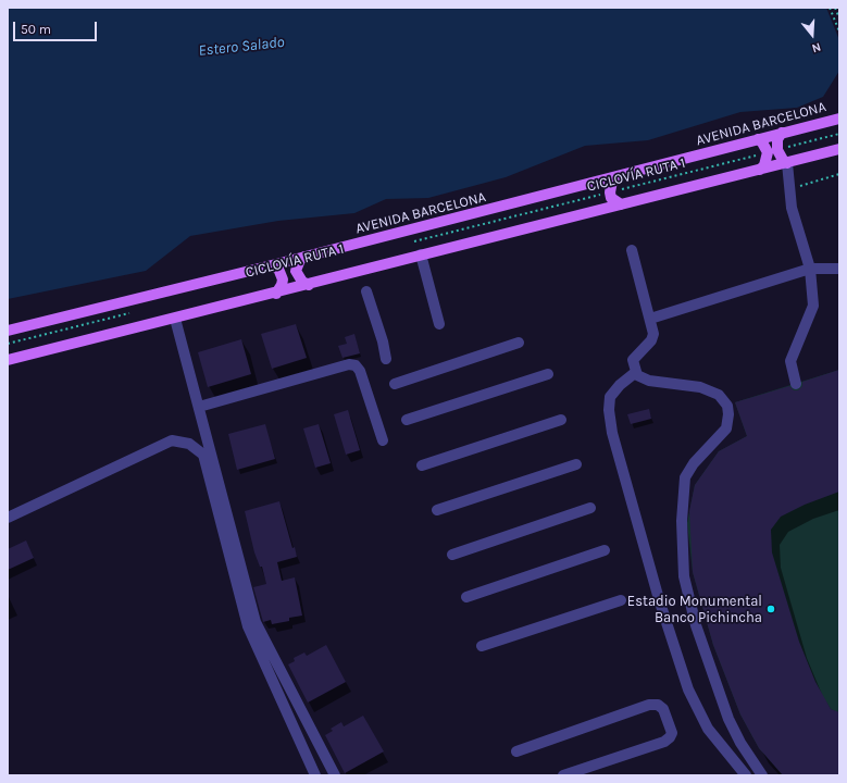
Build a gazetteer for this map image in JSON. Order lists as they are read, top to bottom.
{
  "streets": {
    "main road": ["AVENIDA BARCELONA"],
    "path": ["CICLOVÍA RUTA 1"]
  },
  "water": ["Estero Salado"],
  "places": ["Estadio Monumental Banco Pichincha"],
  "scale_bar": "50 m",
  "north": "bottom"
}
